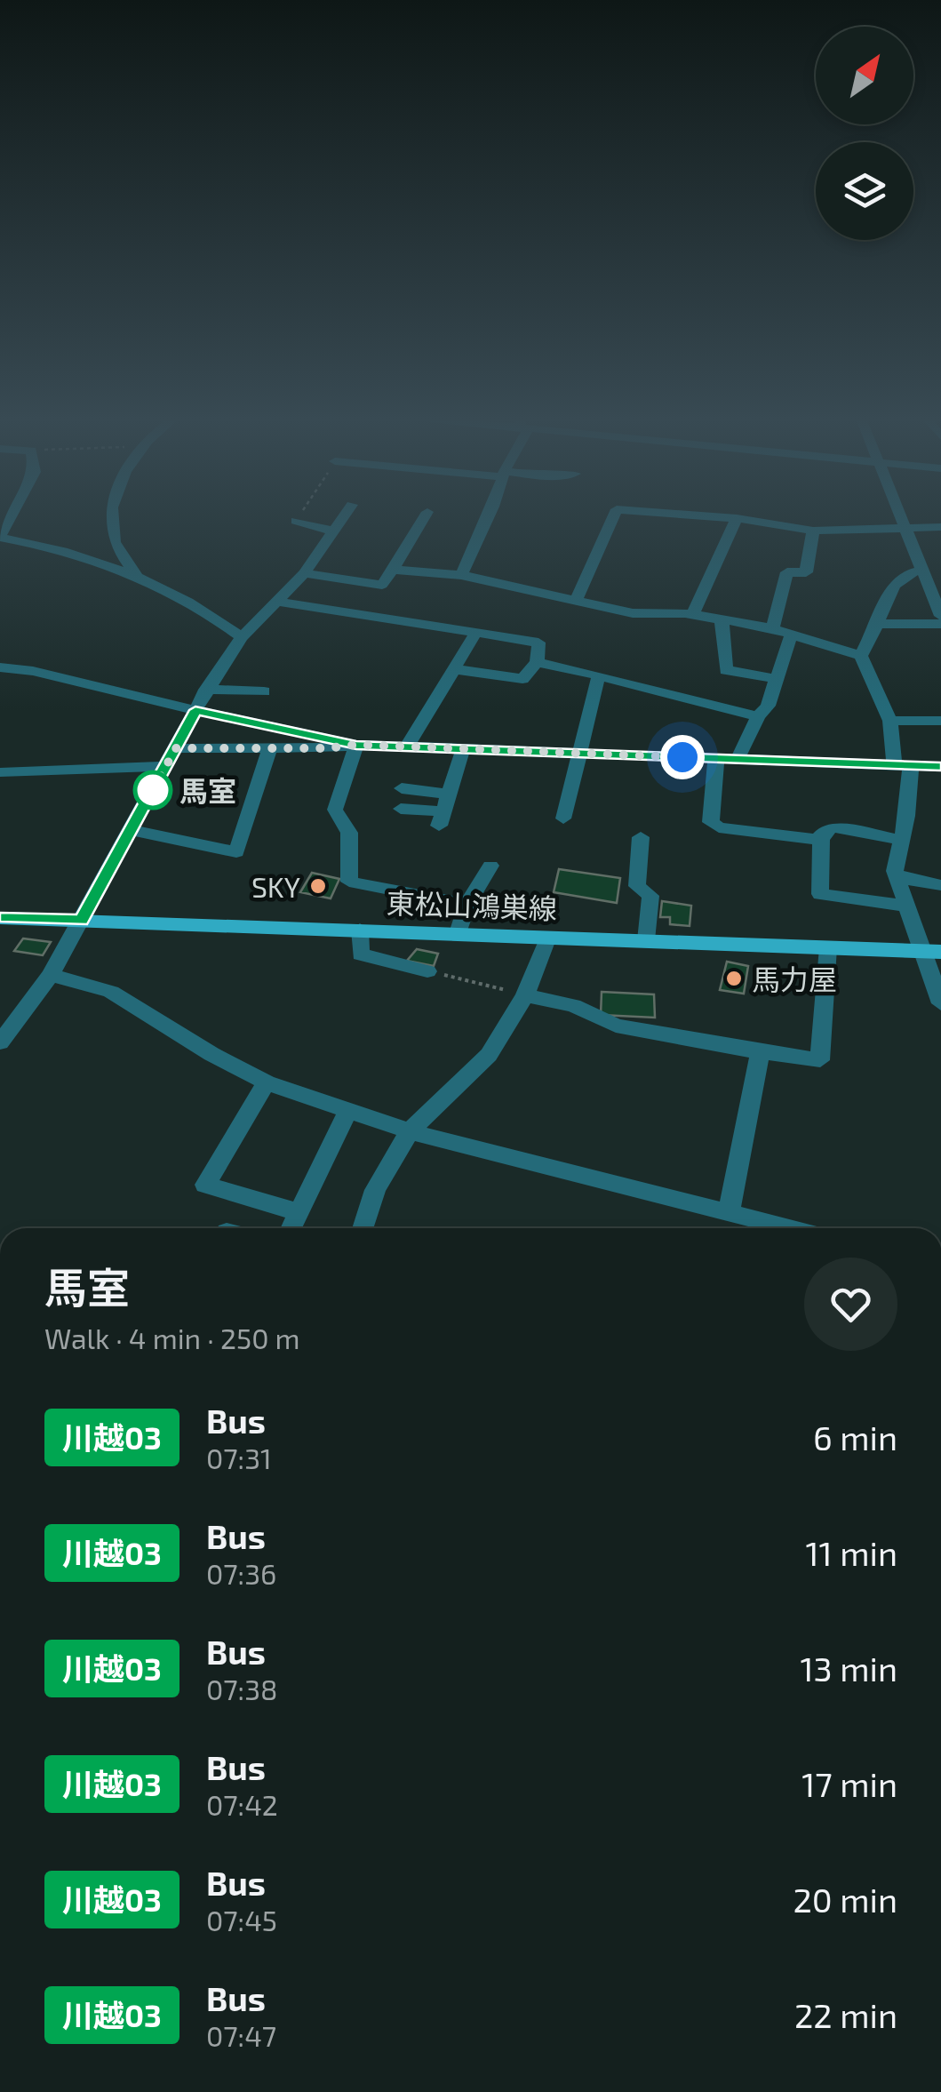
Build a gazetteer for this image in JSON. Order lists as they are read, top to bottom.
{
  "streets": {
    "main road": ["東松山鴻巣線"]
  },
  "places": ["馬室", "SKY", "馬力屋"],
  "lines": ["bus line 川越03"],
  "north": "top right",
  "page": {
    "heading": ["馬室", "Walk · 4 min · 250 m"],
    "list": [
      {
        "mark": "川越03",
        "name": "Bus",
        "note": "07:31",
        "value": "6 min"
      },
      {
        "mark": "川越03",
        "name": "Bus",
        "note": "07:36",
        "value": "11 min"
      },
      {
        "mark": "川越03",
        "name": "Bus",
        "note": "07:38",
        "value": "13 min"
      },
      {
        "mark": "川越03",
        "name": "Bus",
        "note": "07:42",
        "value": "17 min"
      },
      {
        "mark": "川越03",
        "name": "Bus",
        "note": "07:45",
        "value": "20 min"
      },
      {
        "mark": "川越03",
        "name": "Bus",
        "note": "07:47",
        "value": "22 min"
      }
    ]
  }
}
